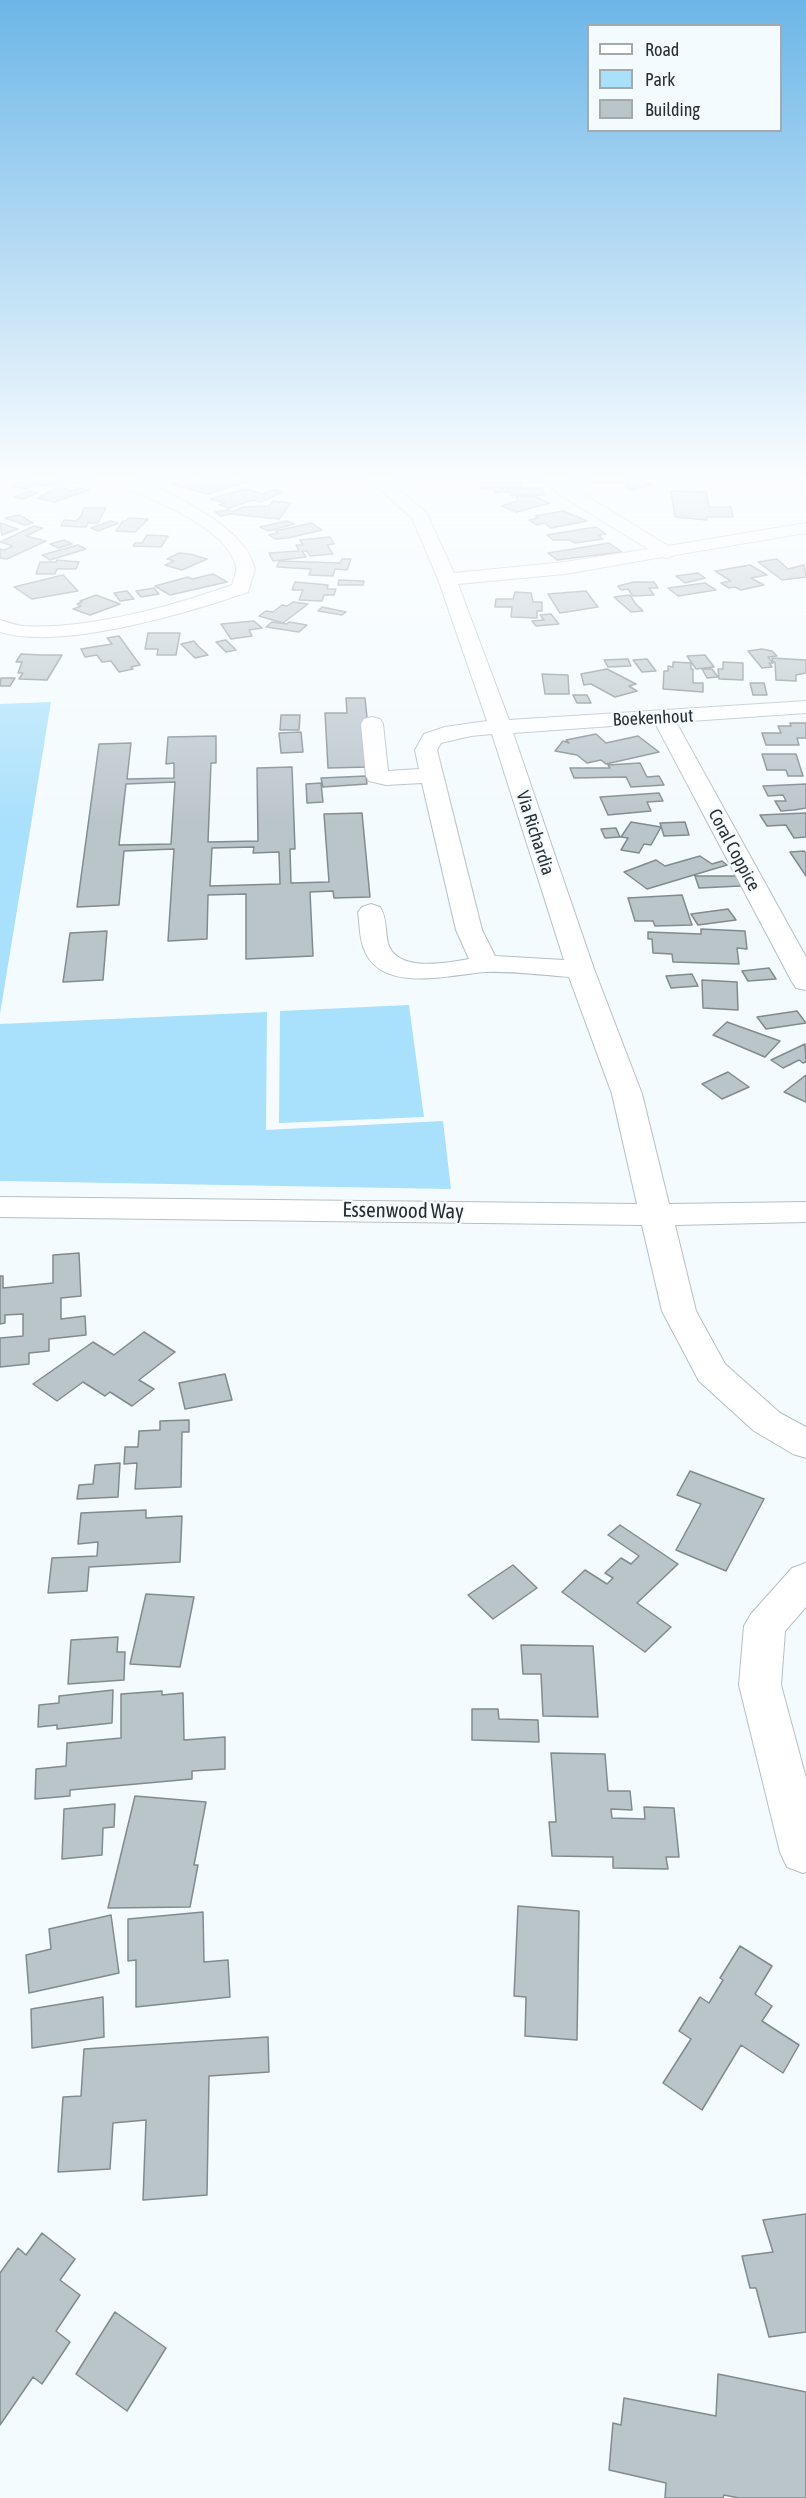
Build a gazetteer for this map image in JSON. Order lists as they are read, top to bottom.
{
  "streets": {
    "street": [
      "Boekenhout",
      "Via Richardia",
      "Coral Coppice",
      "Essenwood Way"
    ]
  },
  "crossings": [
    ["Boekenhout", "Via Richardia"],
    ["Boekenhout", "Coral Coppice"],
    ["Via Richardia", "Essenwood Way"]
  ],
  "legend": ["Road", "Park", "Building"]
}
